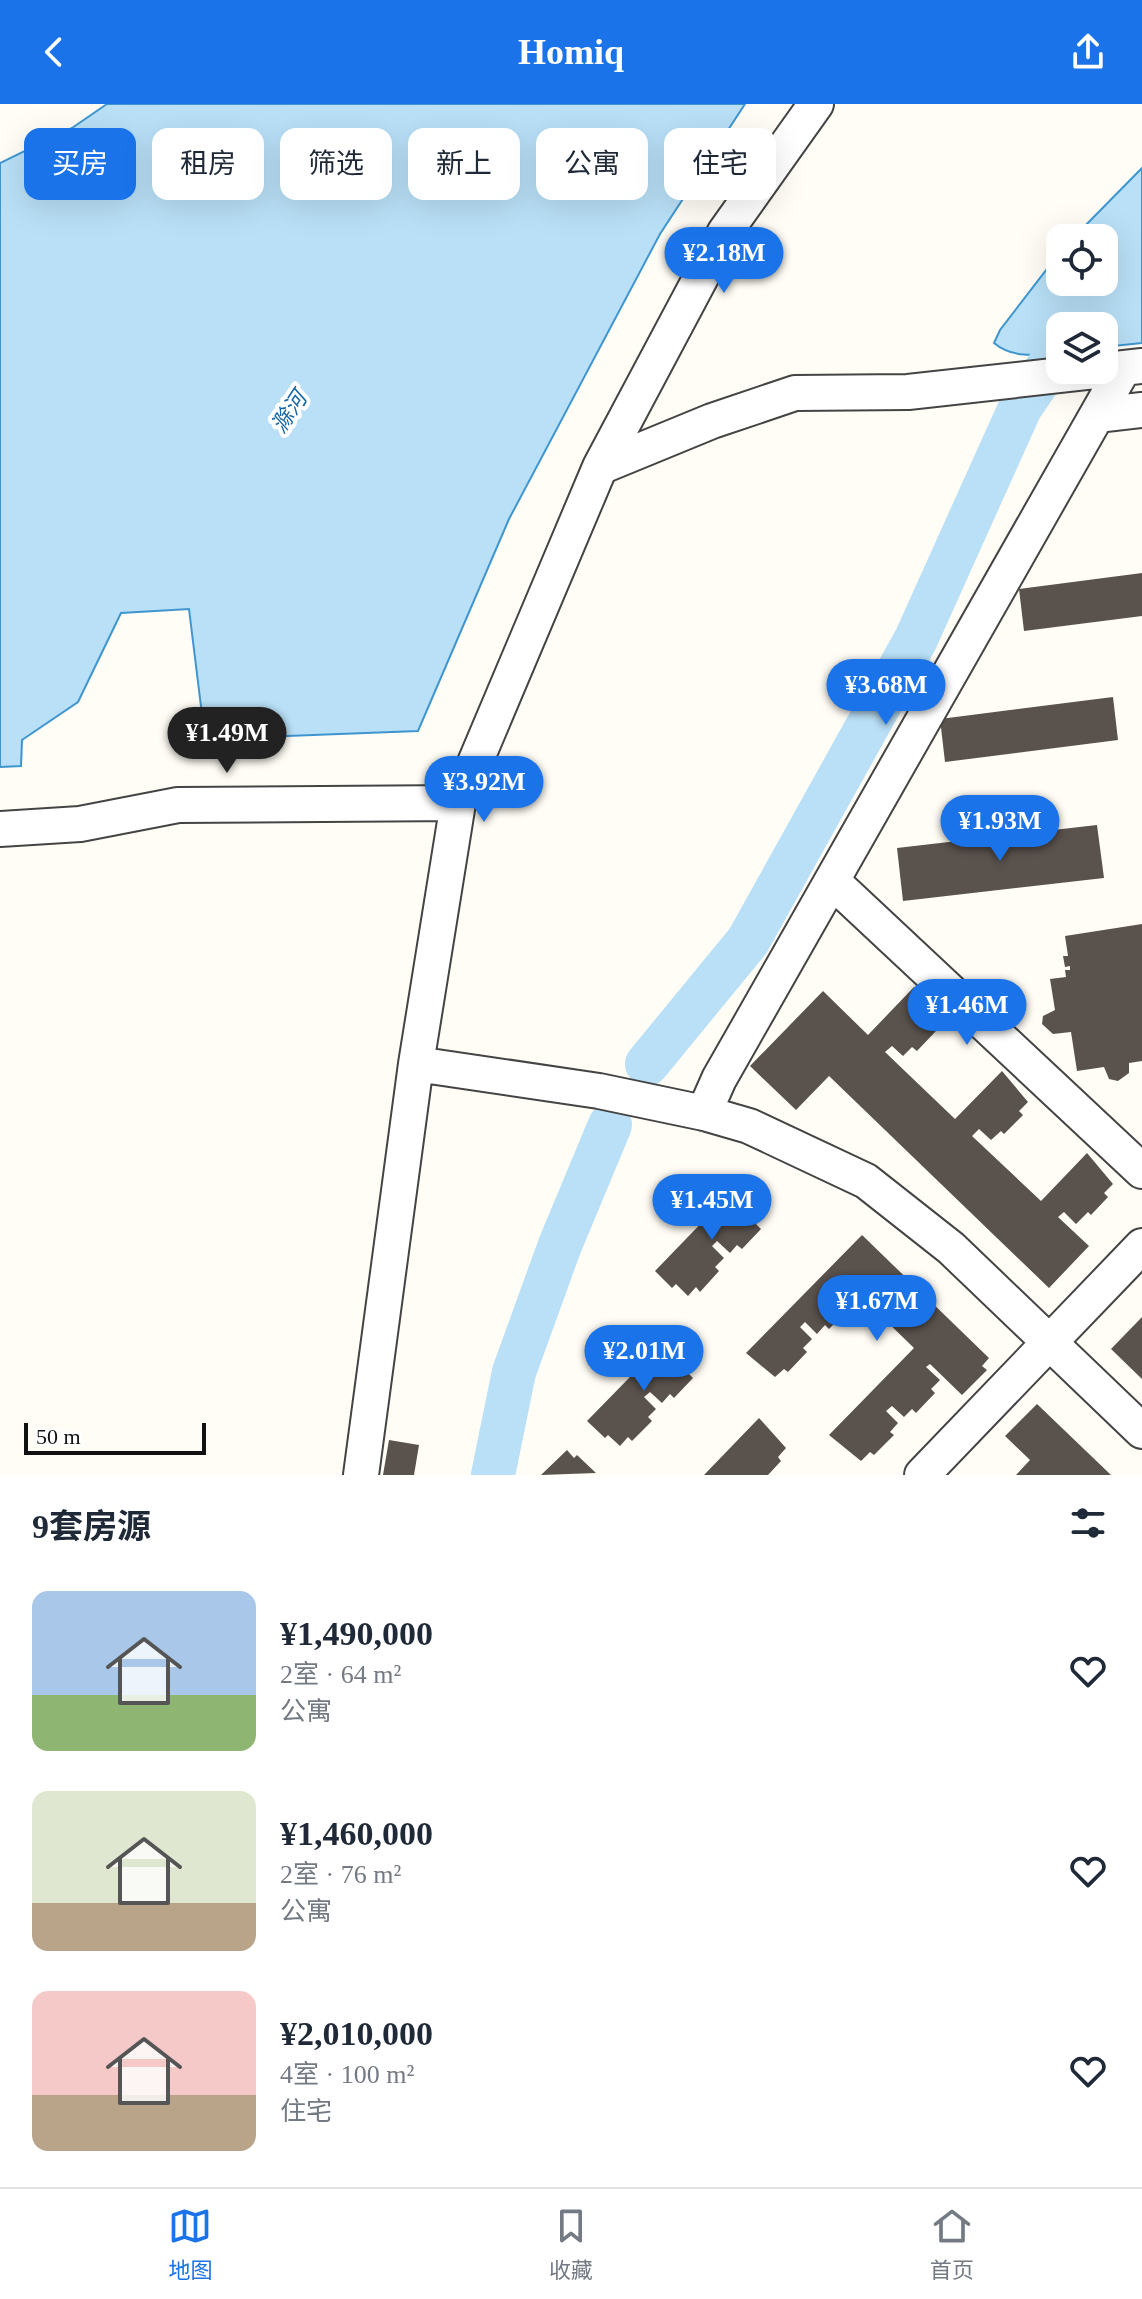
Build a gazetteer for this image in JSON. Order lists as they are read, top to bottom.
{
  "water": ["滁河"],
  "scale_bar": "50 m",
  "page": {
    "header": "Homiq",
    "chip": [
      "买房",
      "租房",
      "筛选",
      "新上",
      "公寓",
      "住宅"
    ],
    "price": [
      "¥2.18M",
      "¥3.68M",
      "¥1.49M",
      "¥3.92M",
      "¥1.93M",
      "¥1.46M",
      "¥1.45M",
      "¥1.67M",
      "¥2.01M"
    ],
    "scale": "50 m",
    "heading": "9套房源",
    "list": [
      {
        "name": "¥1,490,000",
        "note": "2室 · 64 m² · 公寓"
      },
      {
        "name": "¥1,460,000",
        "note": "2室 · 76 m² · 公寓"
      },
      {
        "name": "¥2,010,000",
        "note": "4室 · 100 m² · 住宅"
      }
    ],
    "tabs": ["地图", "收藏", "首页"]
  }
}
